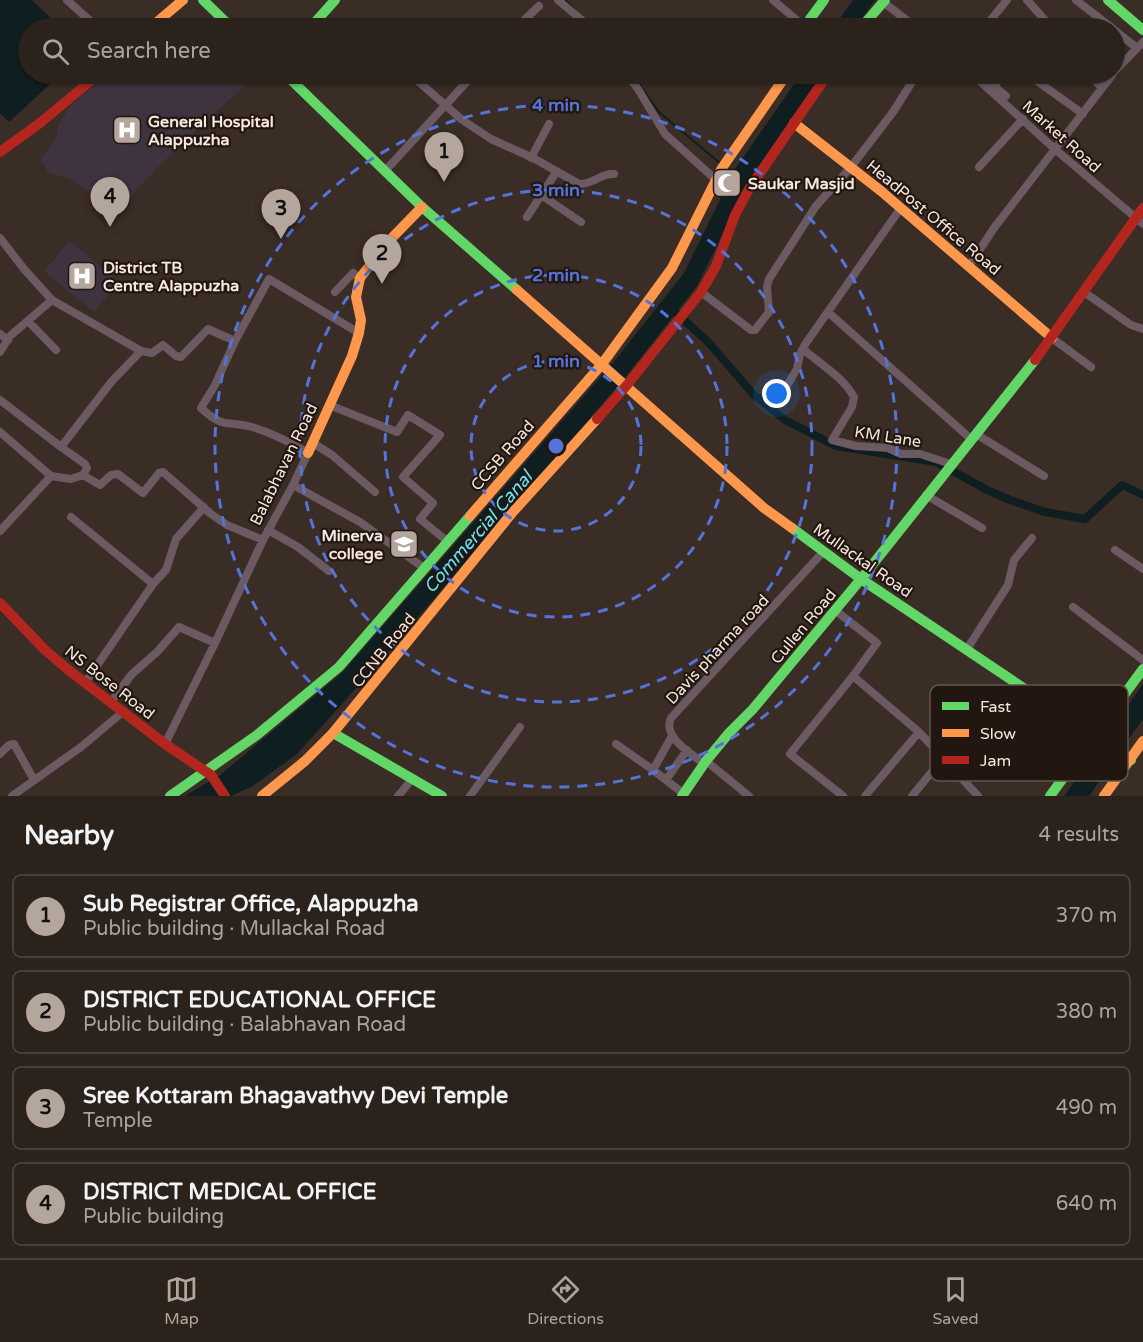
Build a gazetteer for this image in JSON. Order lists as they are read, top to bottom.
{
  "streets": {
    "main road": [
      "HeadPost Office Road",
      "CCSB Road",
      "Balabhavan Road",
      "Mullackal Road",
      "Cullen Road",
      "CCNB Road",
      "NS Bose Road"
    ],
    "street": ["Market Road", "KM Lane", "Davis pharma road"]
  },
  "crossings": [
    ["Market Road", "Cullen Road"],
    ["HeadPost Office Road", "Cullen Road"],
    ["HeadPost Office Road", "CCNB Road"],
    ["KM Lane", "Cullen Road"],
    ["CCSB Road", "Mullackal Road"],
    ["CCSB Road", "NS Bose Road"],
    ["Balabhavan Road", "NS Bose Road"],
    ["Mullackal Road", "Cullen Road"],
    ["Mullackal Road", "Davis pharma road"],
    ["Mullackal Road", "CCNB Road"]
  ],
  "water": ["Commercial Canal"],
  "places": {
    "hospital": ["General Hospital Alappuzha", "District TB Centre Alappuzha"],
    "mosque": ["Saukar Masjid"],
    "school or university": ["Minerva college"]
  },
  "legend": ["Fast", "Slow", "Jam"],
  "page": {
    "search": "Search here",
    "pins": [
      "1",
      "4",
      "3",
      "2"
    ],
    "heading": ["Nearby", "4 results"],
    "list": [
      {
        "mark": "1",
        "name": "Sub Registrar Office, Alappuzha",
        "note": "Public building · Mullackal Road",
        "value": "370 m"
      },
      {
        "mark": "2",
        "name": "DISTRICT EDUCATIONAL OFFICE",
        "note": "Public building · Balabhavan Road",
        "value": "380 m"
      },
      {
        "mark": "3",
        "name": "Sree Kottaram Bhagavathvy Devi Temple",
        "note": "Temple",
        "value": "490 m"
      },
      {
        "mark": "4",
        "name": "DISTRICT MEDICAL OFFICE",
        "note": "Public building",
        "value": "640 m"
      }
    ],
    "nav": ["Map", "Directions", "Saved"]
  },
  "rings": [
    "4 min",
    "3 min",
    "2 min",
    "1 min"
  ]
}
